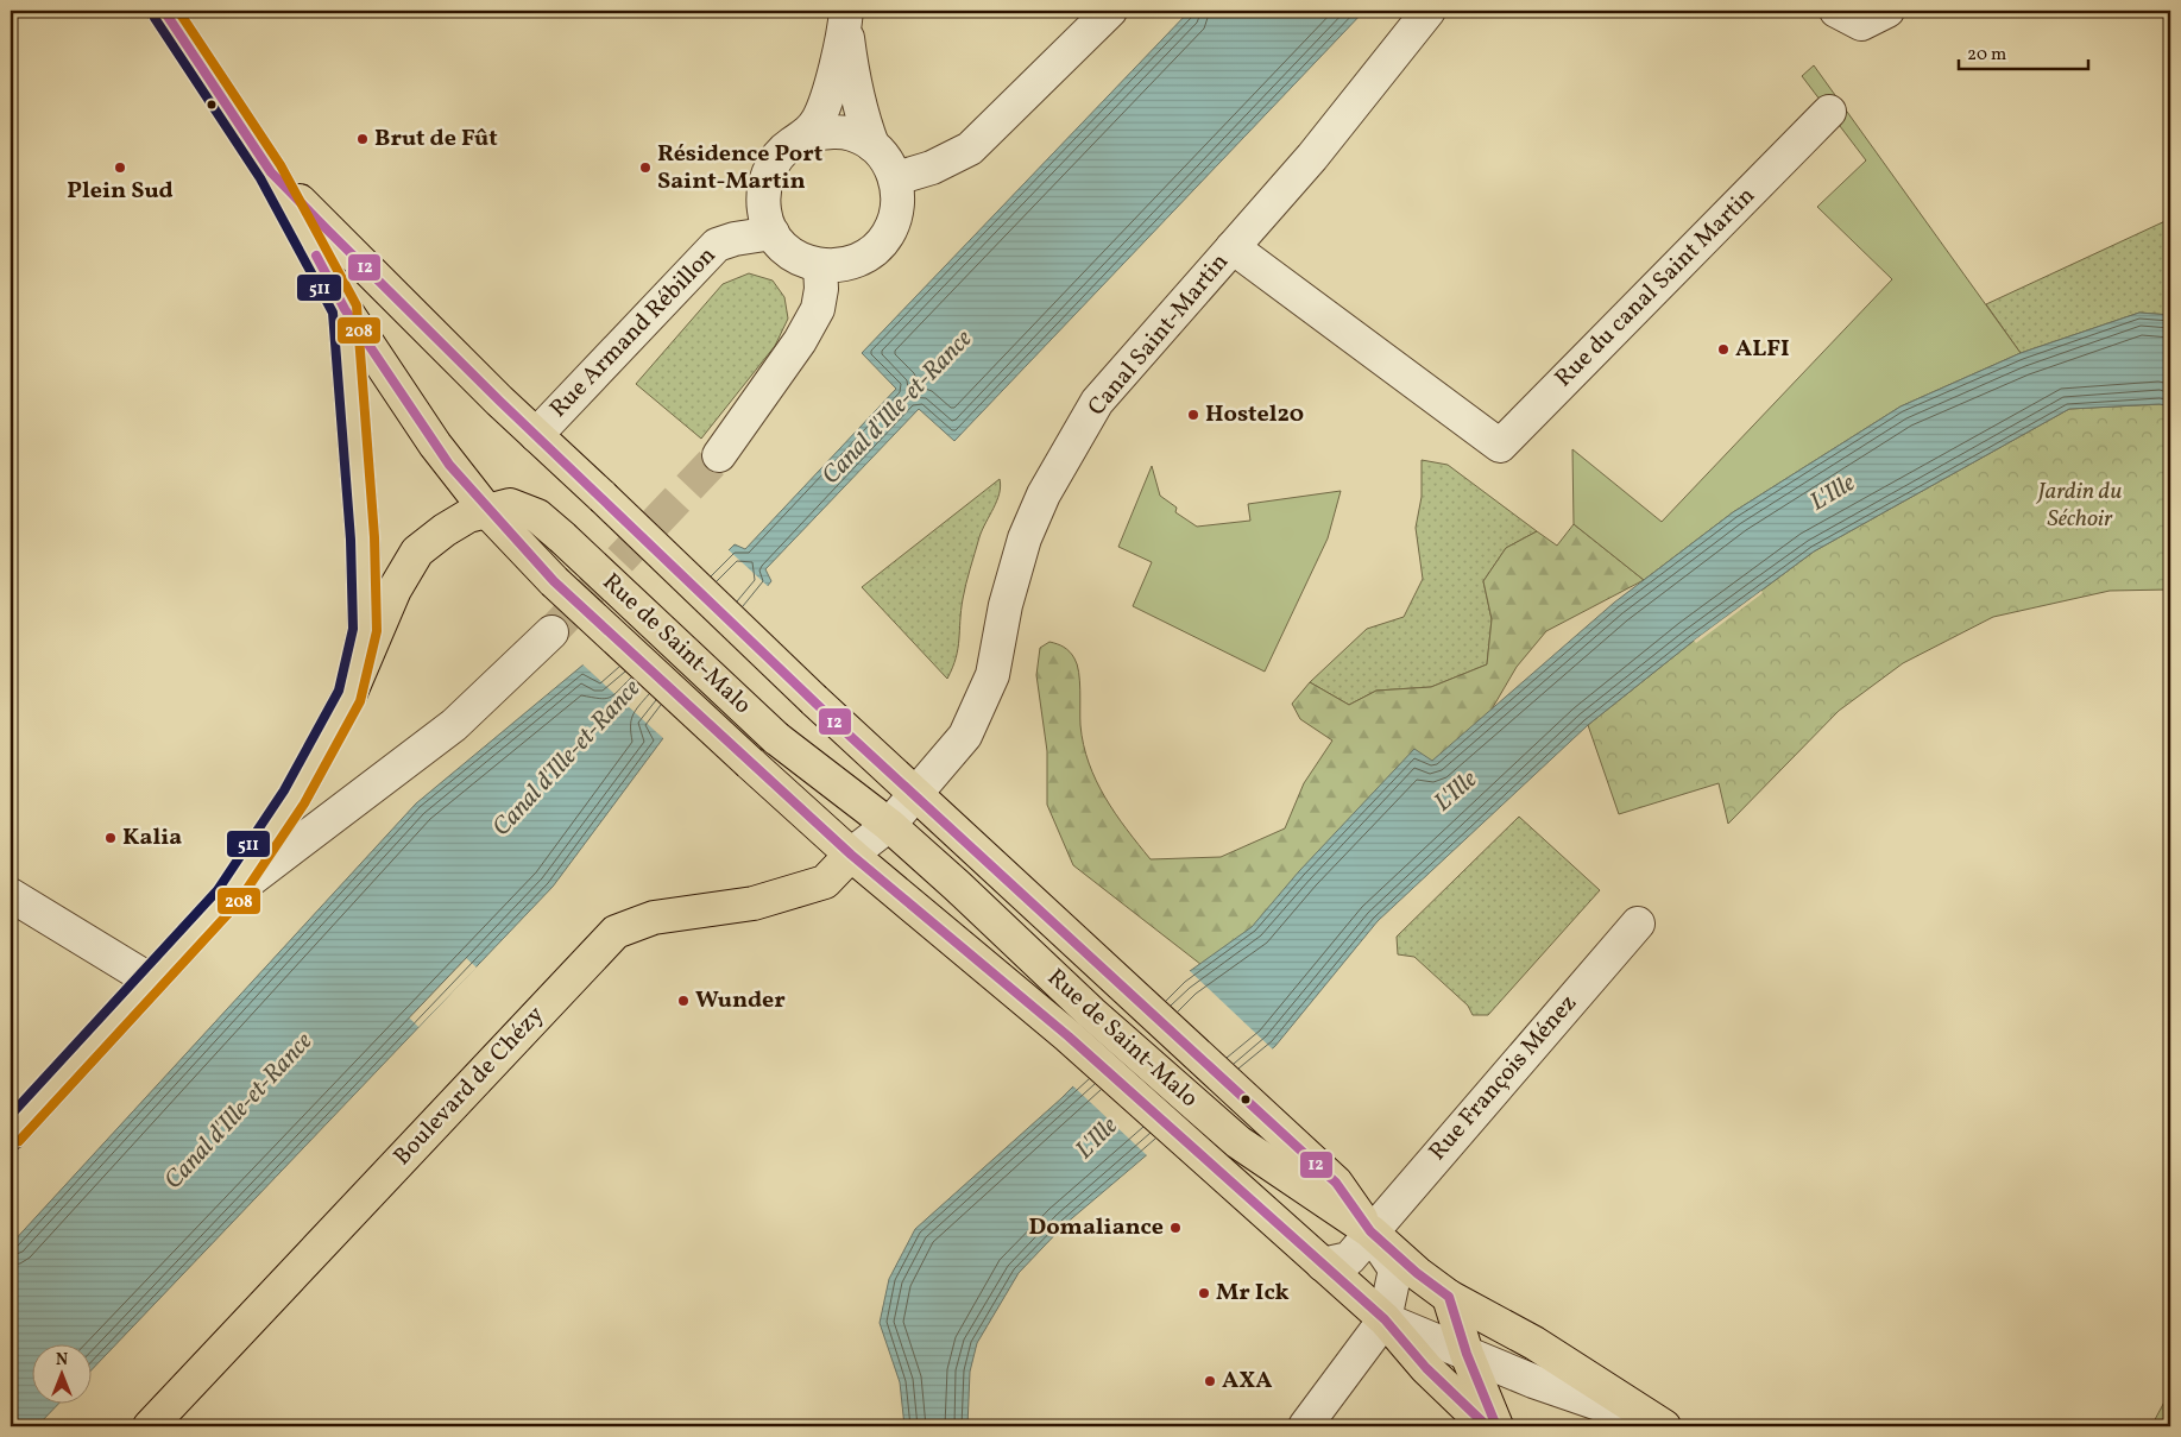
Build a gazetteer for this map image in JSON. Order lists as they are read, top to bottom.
{
  "streets": {
    "main road": ["Rue de Saint-Malo", "Boulevard de Chézy"],
    "street": [
      "Rue du canal Saint Martin",
      "Rue Armand Rébillon",
      "Canal Saint-Martin",
      "Rue François Ménez"
    ]
  },
  "crossings": [
    ["Rue du canal Saint Martin", "Canal Saint-Martin"],
    ["Rue Armand Rébillon", "Rue de Saint-Malo"],
    ["Canal Saint-Martin", "Rue de Saint-Malo"],
    ["Rue de Saint-Malo", "Rue François Ménez"],
    ["Rue de Saint-Malo", "Boulevard de Chézy"]
  ],
  "water": ["Canal d'Ille-et-Rance", "L'Ille"],
  "parks": ["Jardin du Séchoir"],
  "places": [
    "Brut de Fût",
    "Plein Sud",
    "Résidence Port Saint-Martin",
    "ALFI",
    "Hostel20",
    "Kalia",
    "Wunder",
    "Domaliance",
    "Mr Ick",
    "AXA"
  ],
  "lines": ["transit line 12", "transit line 208", "transit line 511"],
  "scale_bar": "20 m",
  "north": "top"
}
